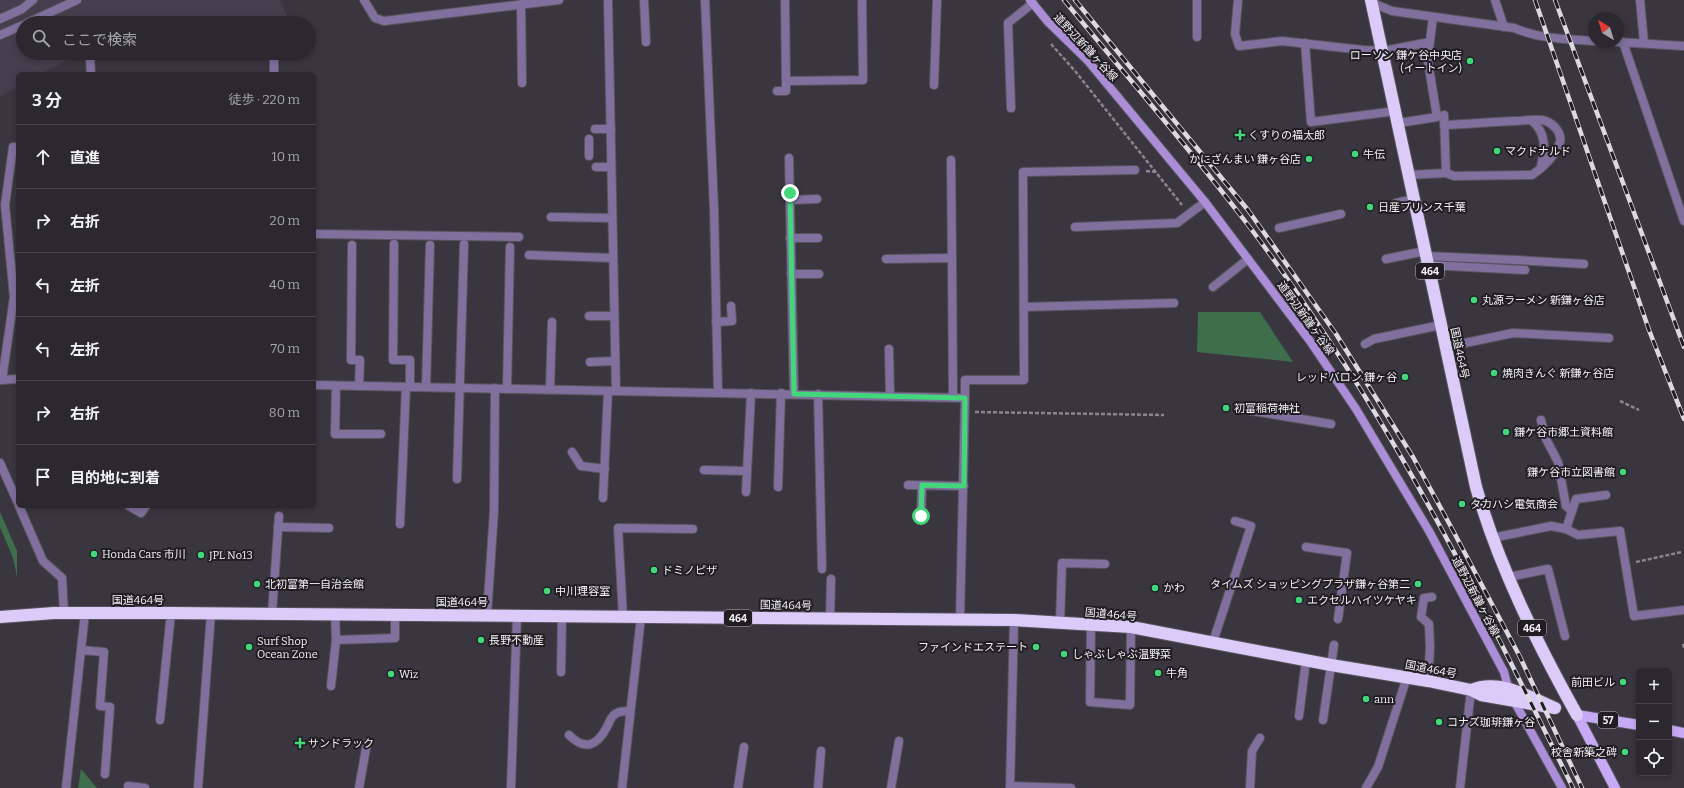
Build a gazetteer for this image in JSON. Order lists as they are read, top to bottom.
{
  "streets": {
    "highway": ["464", "国道464号"],
    "main road": ["57"],
    "street": ["道野辺新鎌ヶ谷線"]
  },
  "crossings": [
    ["道野辺新鎌ヶ谷線", "国道464号"],
    ["国道464号", "57"]
  ],
  "places": {
    "other": [
      "ローソン 鎌ケ谷中央店 (イートイン)",
      "マクドナルド",
      "牛伝",
      "かにざんまい 鎌ヶ谷店",
      "日産プリンス千葉",
      "丸源ラーメン 新鎌ヶ谷店",
      "焼肉きんぐ 新鎌ヶ谷店",
      "レッドバロン 鎌ヶ谷",
      "初富稲荷神社",
      "鎌ケ谷市郷土資料館",
      "鎌ケ谷市立図書館",
      "タカハシ電気商会",
      "Honda Cars 市川",
      "JPL No13",
      "ドミノピザ",
      "北初富第一自治会館",
      "タイムズ ショッピングプラザ鎌ヶ谷第二",
      "かわ",
      "中川理容室",
      "エクセルハイツケヤキ",
      "長野不動産",
      "Surf Shop Ocean Zone",
      "ファインドエステート",
      "しゃぶしゃぶ温野菜",
      "牛角",
      "Wiz",
      "前田ビル",
      "ann",
      "コナズ珈琲鎌ヶ谷",
      "校舎新築之碑"
    ],
    "health": ["くすりの福太郎", "サンドラック"]
  },
  "north": "top left",
  "page": {
    "search": "ここで検索",
    "heading": ["3 分", "徒歩 · 220 m"],
    "list": [
      ["直進", "10 m"],
      ["右折", "20 m"],
      ["左折", "40 m"],
      ["左折", "70 m"],
      ["右折", "80 m"],
      "目的地に到着"
    ],
    "map_buttons": ["+", "−"]
  }
}
